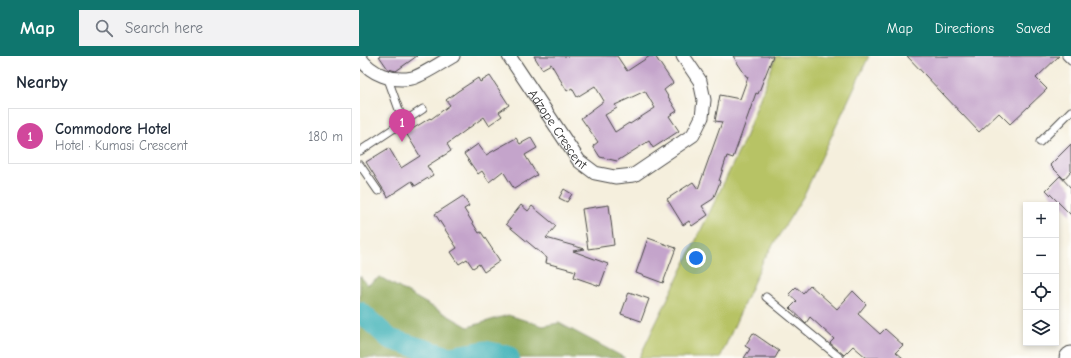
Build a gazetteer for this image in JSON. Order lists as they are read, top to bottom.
{
  "streets": {
    "street": ["Adzope Crescent"]
  },
  "page": {
    "header": "Map",
    "search": "Search here",
    "nav": ["Map", "Directions", "Saved"],
    "heading": "Nearby",
    "list": [
      {
        "mark": "1",
        "name": "Commodore Hotel",
        "note": "Hotel · Kumasi Crescent",
        "value": "180 m"
      }
    ],
    "pins": "1",
    "map_buttons": ["+", "−"]
  }
}
